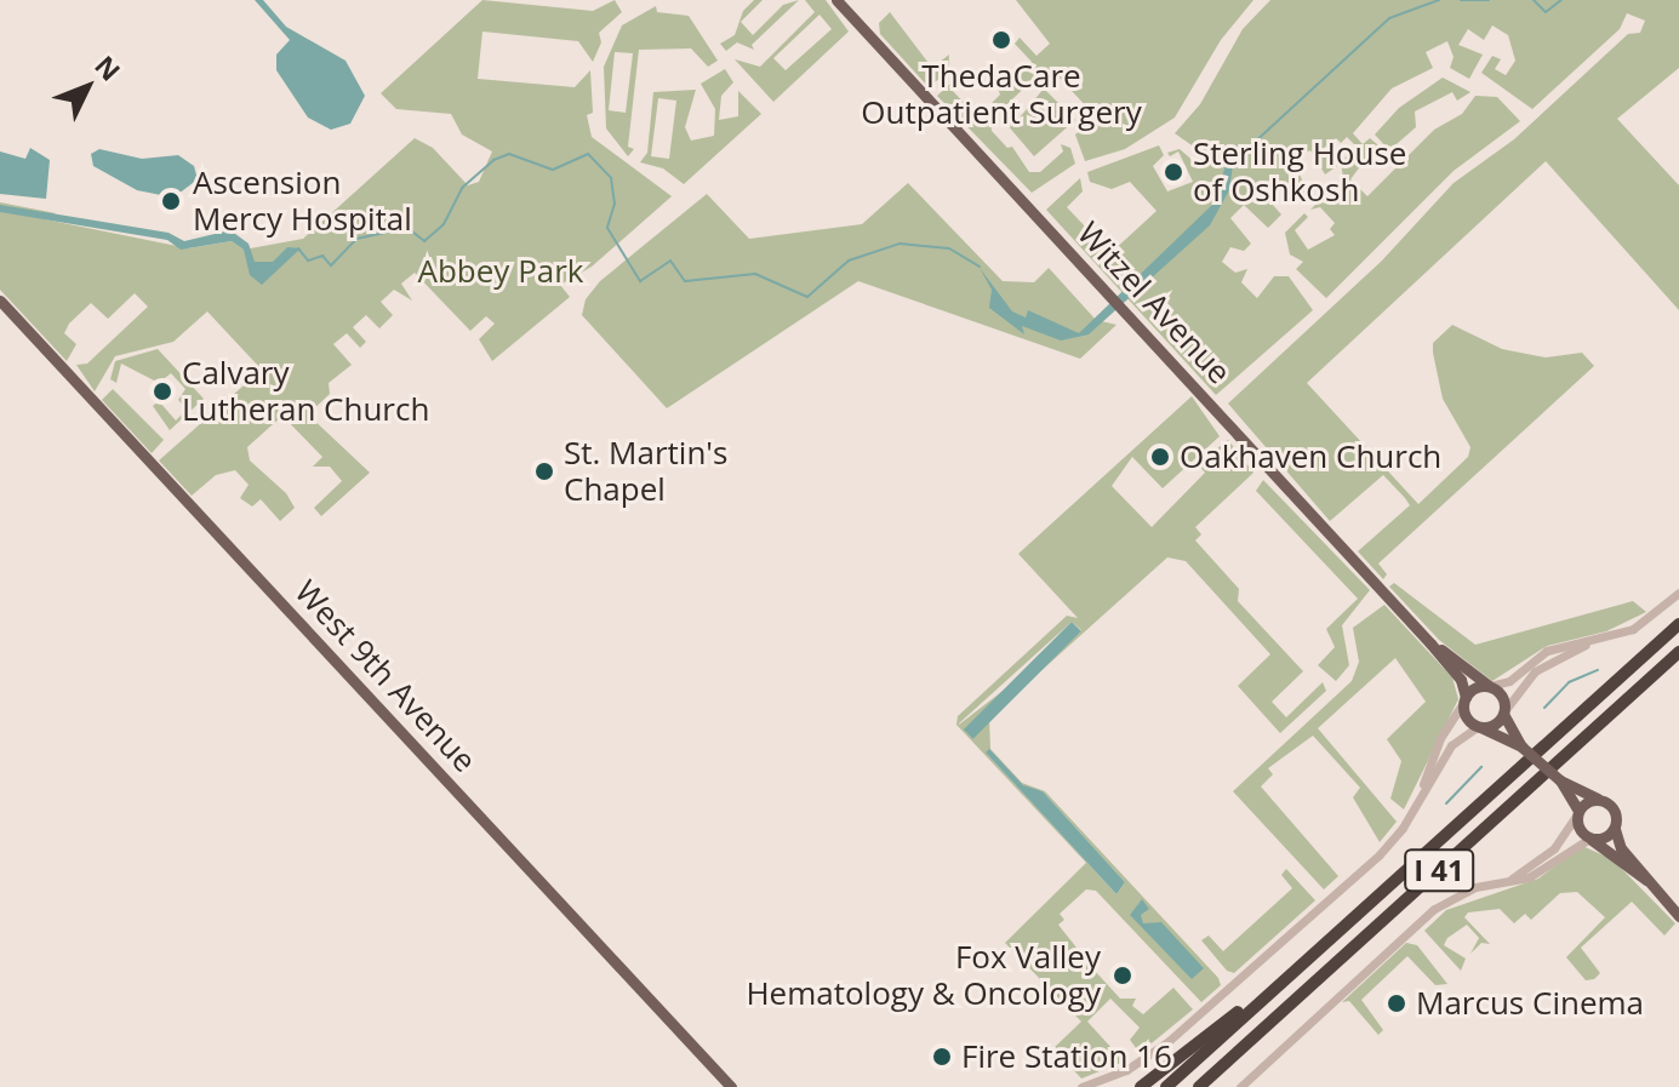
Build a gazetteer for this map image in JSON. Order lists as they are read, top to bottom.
{
  "streets": {
    "highway": ["I 41"],
    "main road": ["Witzel Avenue", "West 9th Avenue"]
  },
  "parks": ["Abbey Park"],
  "places": [
    "ThedaCare Outpatient Surgery",
    "Sterling House of Oshkosh",
    "Ascension Mercy Hospital",
    "Calvary Lutheran Church",
    "Oakhaven Church",
    "St. Martin's Chapel",
    "Fox Valley Hematology & Oncology",
    "Marcus Cinema",
    "Fire Station 16"
  ],
  "north": "top right"
}
